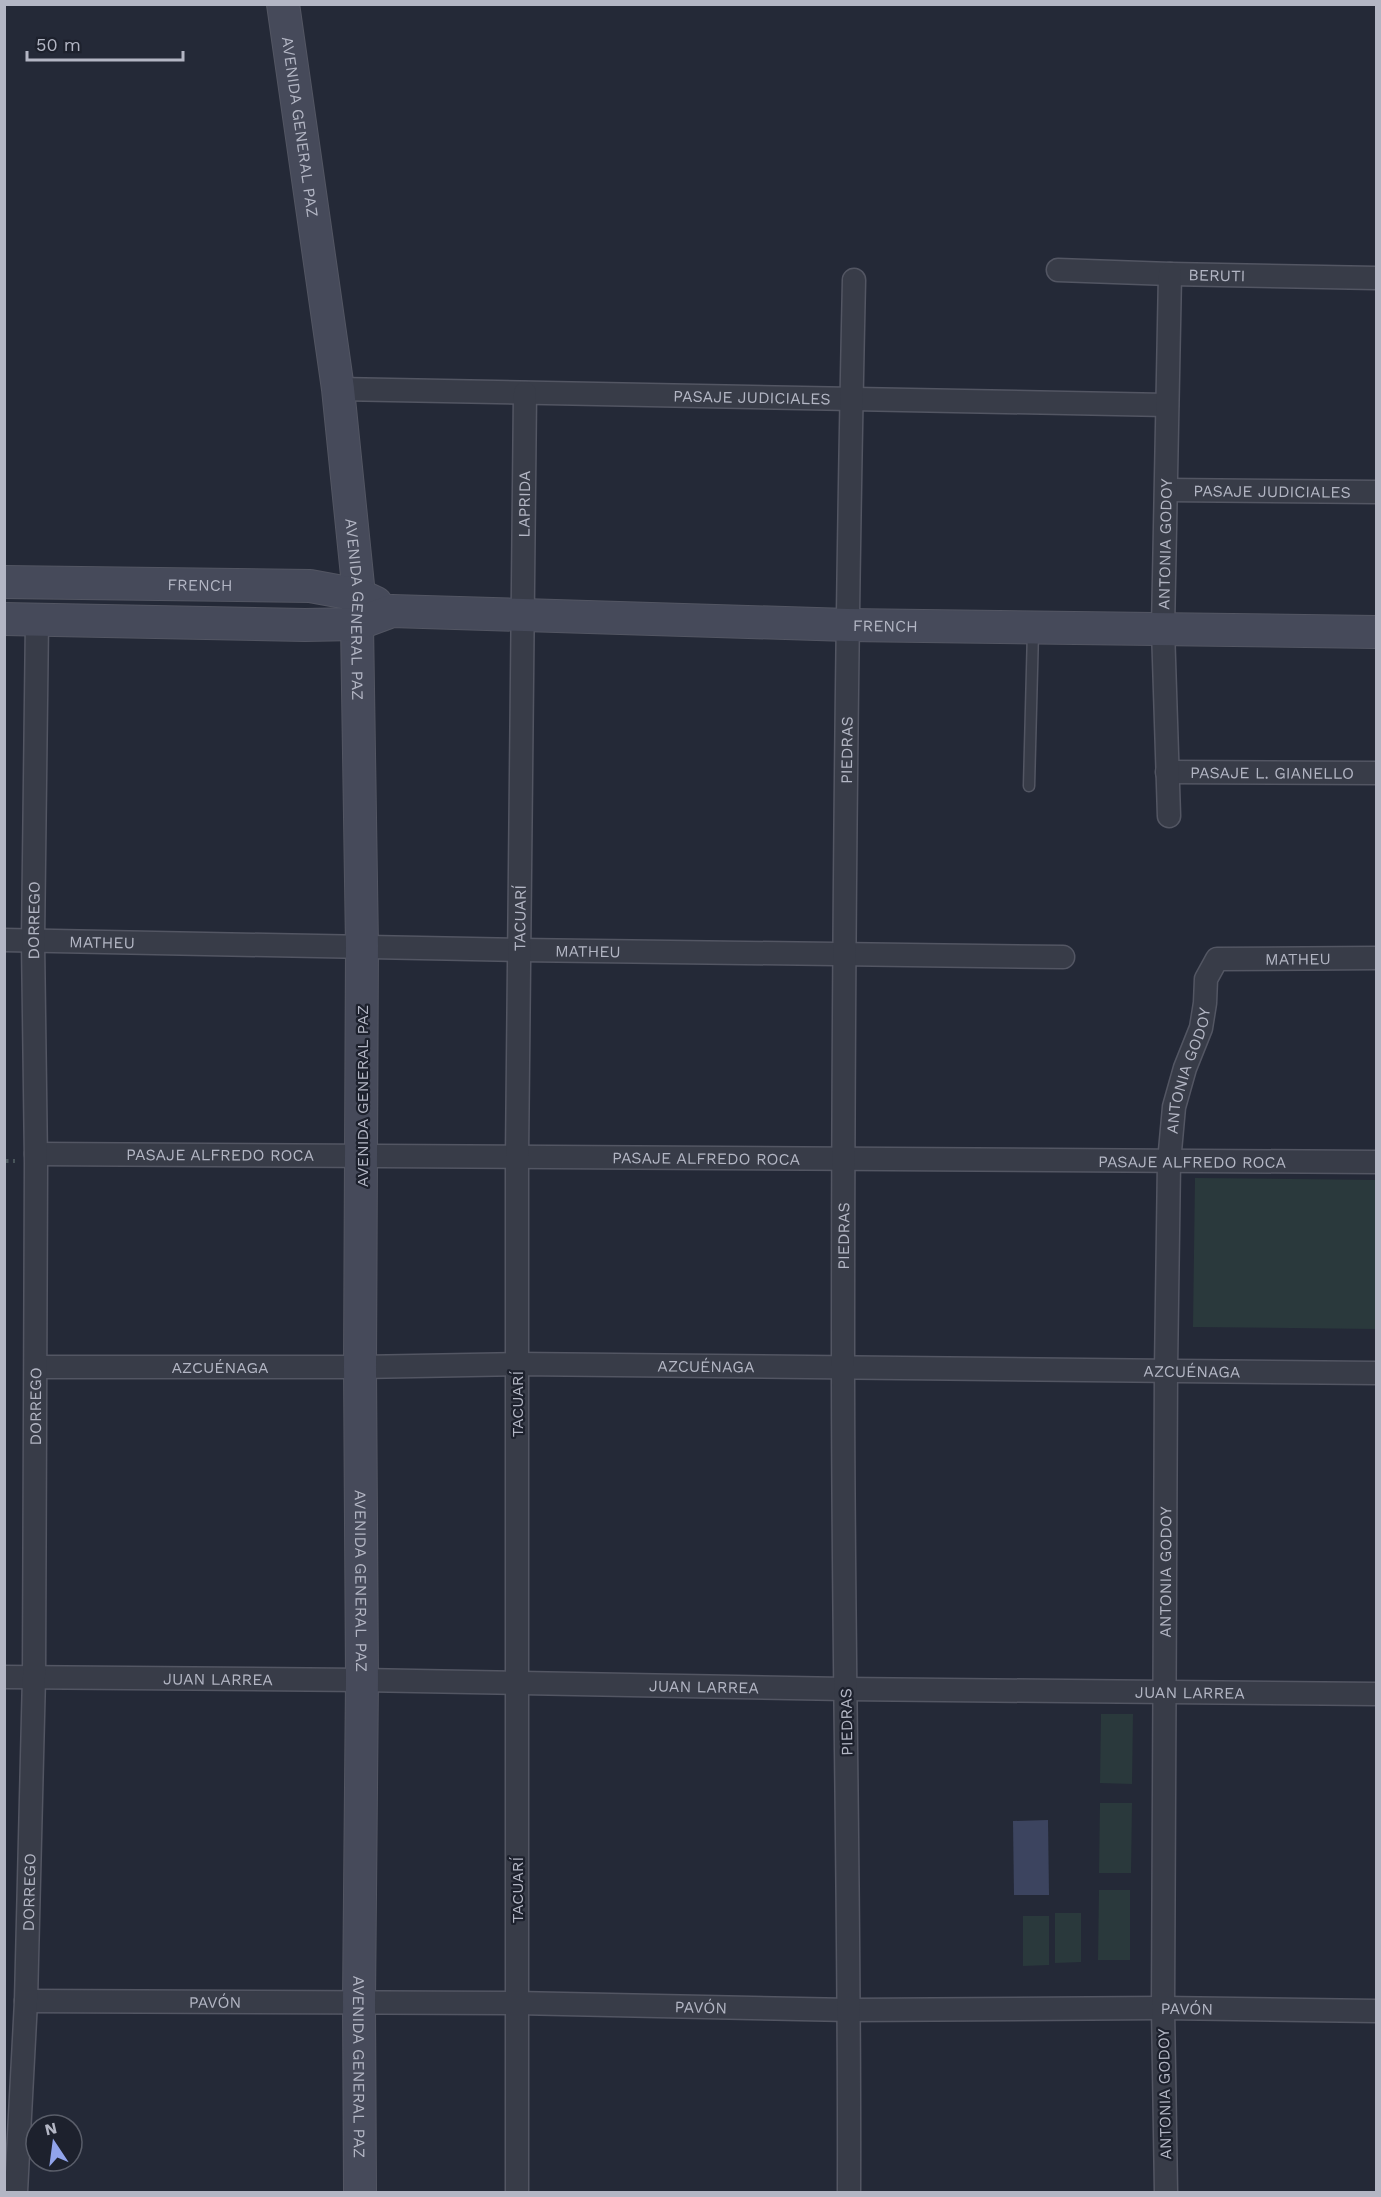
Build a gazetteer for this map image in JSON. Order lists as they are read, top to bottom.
{
  "streets": {
    "main road": ["AVENIDA GENERAL PAZ", "FRENCH"],
    "street": [
      "BERUTI",
      "PASAJE JUDICIALES",
      "LAPRIDA",
      "ANTONIA GODOY",
      "PIEDRAS",
      "PASAJE L. GIANELLO",
      "TACUARÍ",
      "DORREGO",
      "MATHEU",
      "PASAJE ALFREDO ROCA",
      "AZCUÉNAGA",
      "JUAN LARREA",
      "PAVÓN"
    ]
  },
  "crossings": [
    ["AVENIDA GENERAL PAZ", "PASAJE JUDICIALES"],
    ["AVENIDA GENERAL PAZ", "FRENCH"],
    ["AVENIDA GENERAL PAZ", "MATHEU"],
    ["AVENIDA GENERAL PAZ", "PASAJE ALFREDO ROCA"],
    ["AVENIDA GENERAL PAZ", "AZCUÉNAGA"],
    ["AVENIDA GENERAL PAZ", "JUAN LARREA"],
    ["AVENIDA GENERAL PAZ", "PAVÓN"],
    ["BERUTI", "ANTONIA GODOY"],
    ["PASAJE JUDICIALES", "LAPRIDA"],
    ["PASAJE JUDICIALES", "ANTONIA GODOY"],
    ["PASAJE JUDICIALES", "PIEDRAS"],
    ["LAPRIDA", "FRENCH"],
    ["LAPRIDA", "TACUARÍ"],
    ["ANTONIA GODOY", "FRENCH"],
    ["ANTONIA GODOY", "PASAJE L. GIANELLO"],
    ["ANTONIA GODOY", "MATHEU"],
    ["ANTONIA GODOY", "PASAJE ALFREDO ROCA"],
    ["ANTONIA GODOY", "AZCUÉNAGA"],
    ["ANTONIA GODOY", "JUAN LARREA"],
    ["ANTONIA GODOY", "PAVÓN"],
    ["FRENCH", "PIEDRAS"],
    ["FRENCH", "TACUARÍ"],
    ["FRENCH", "DORREGO"],
    ["PIEDRAS", "MATHEU"],
    ["PIEDRAS", "PASAJE ALFREDO ROCA"],
    ["PIEDRAS", "AZCUÉNAGA"],
    ["PIEDRAS", "JUAN LARREA"],
    ["PIEDRAS", "PAVÓN"],
    ["TACUARÍ", "MATHEU"],
    ["TACUARÍ", "PASAJE ALFREDO ROCA"],
    ["TACUARÍ", "AZCUÉNAGA"],
    ["TACUARÍ", "JUAN LARREA"],
    ["TACUARÍ", "PAVÓN"],
    ["DORREGO", "MATHEU"],
    ["DORREGO", "PASAJE ALFREDO ROCA"],
    ["DORREGO", "AZCUÉNAGA"],
    ["DORREGO", "JUAN LARREA"],
    ["DORREGO", "PAVÓN"]
  ],
  "scale_bar": "50 m",
  "north": "top"
}
